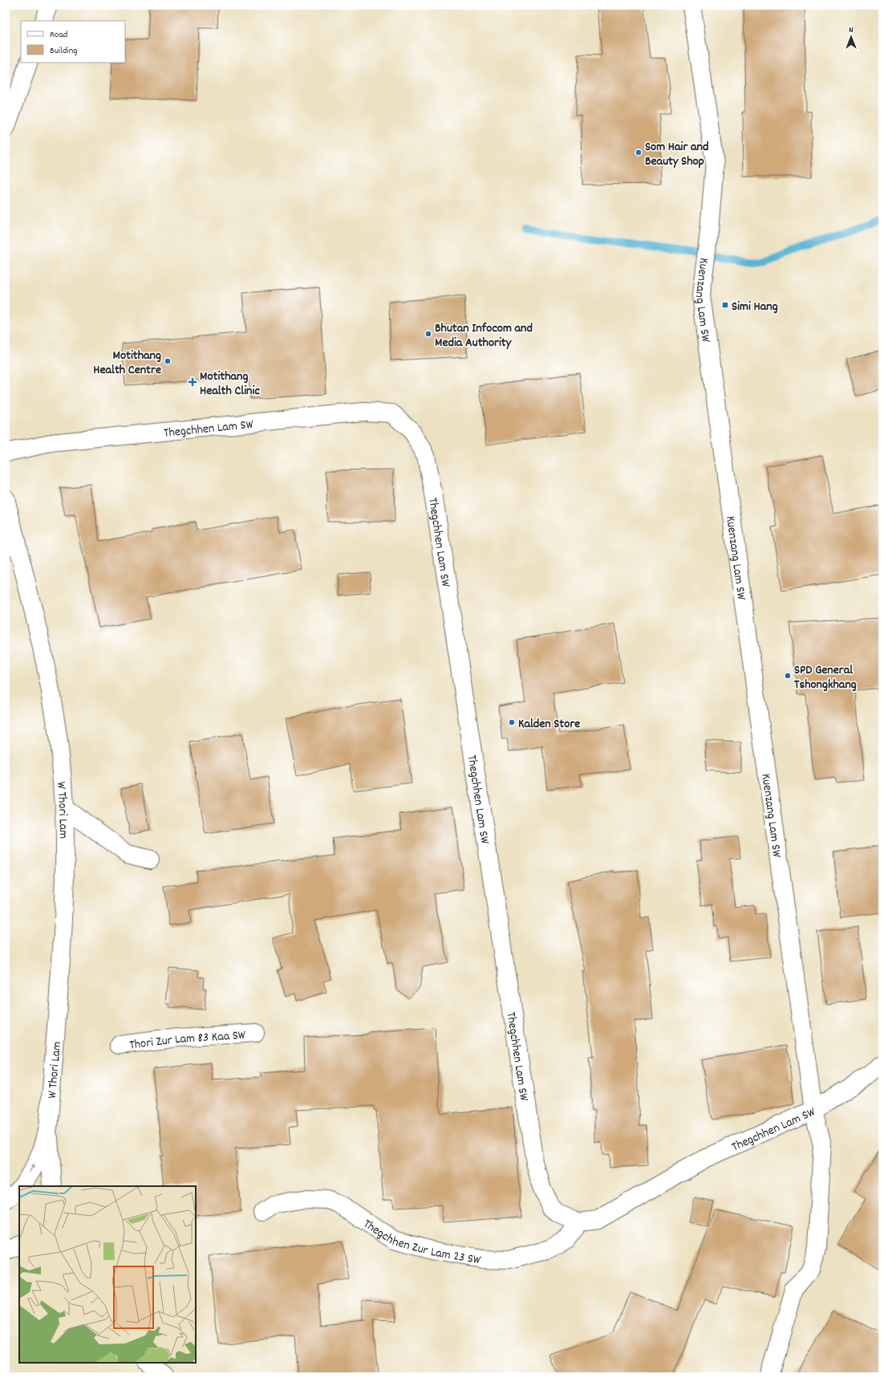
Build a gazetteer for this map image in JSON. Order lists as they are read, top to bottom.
{
  "streets": {
    "main road": [
      "Kuenzang Lam SW",
      "Thegchhen Lam SW",
      "W Thori Lam",
      "Thori Zur Lam 83 Kaa SW",
      "Thegchhen Zur Lam 23 SW"
    ]
  },
  "crossings": [
    ["Kuenzang Lam SW", "Thegchhen Lam SW"],
    ["Thegchhen Lam SW", "Thegchhen Zur Lam 23 SW"]
  ],
  "places": {
    "other": [
      "Som Hair and Beauty Shop",
      "Bhutan Infocom and Media Authority",
      "Motithang Health Centre",
      "SPD General Tshongkhang",
      "Kalden Store"
    ],
    "transit": ["Simi Hang"],
    "health": ["Motithang Health Clinic"]
  },
  "legend": ["Road", "Building"],
  "north": "top"
}
